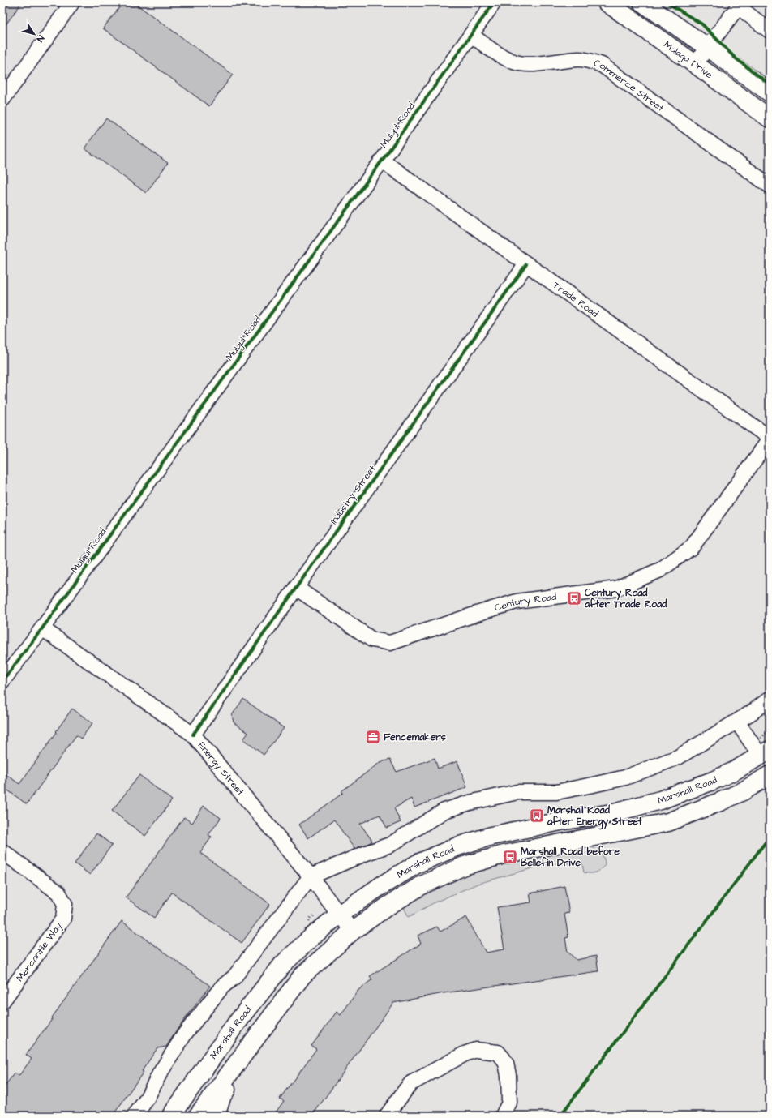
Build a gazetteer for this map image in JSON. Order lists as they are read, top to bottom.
{
  "streets": {
    "main road": ["Malaga Drive", "Marshall Road"],
    "street": [
      "Commerce Street",
      "Mulgul Road",
      "Trade Road",
      "Industry Street",
      "Century Road",
      "Energy Street",
      "Mercantile Way"
    ]
  },
  "crossings": [
    ["Commerce Street", "Mulgul Road"],
    ["Mulgul Road", "Trade Road"],
    ["Mulgul Road", "Energy Street"],
    ["Trade Road", "Industry Street"],
    ["Trade Road", "Century Road"],
    ["Industry Street", "Century Road"],
    ["Industry Street", "Energy Street"],
    ["Energy Street", "Marshall Road"]
  ],
  "places": {
    "bus stop": ["Century Road after Trade Road", "Marshall Road after Energy Street", "Marshall Road before Bellefin Drive"],
    "office": ["Fencemakers"]
  },
  "north": "bottom right"
}
